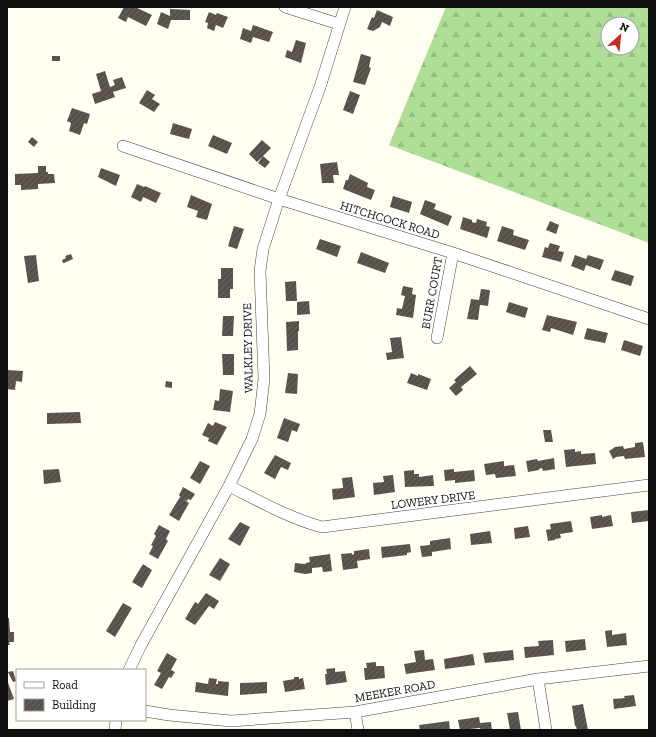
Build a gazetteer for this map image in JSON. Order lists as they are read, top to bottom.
{
  "streets": {
    "street": [
      "HITCHCOCK ROAD",
      "BURR COURT",
      "WALKLEY DRIVE",
      "LOWERY DRIVE",
      "MEEKER ROAD"
    ]
  },
  "crossings": [
    ["HITCHCOCK ROAD", "BURR COURT"],
    ["HITCHCOCK ROAD", "WALKLEY DRIVE"],
    ["WALKLEY DRIVE", "LOWERY DRIVE"]
  ],
  "legend": ["Road", "Building"],
  "north": "top right"
}
